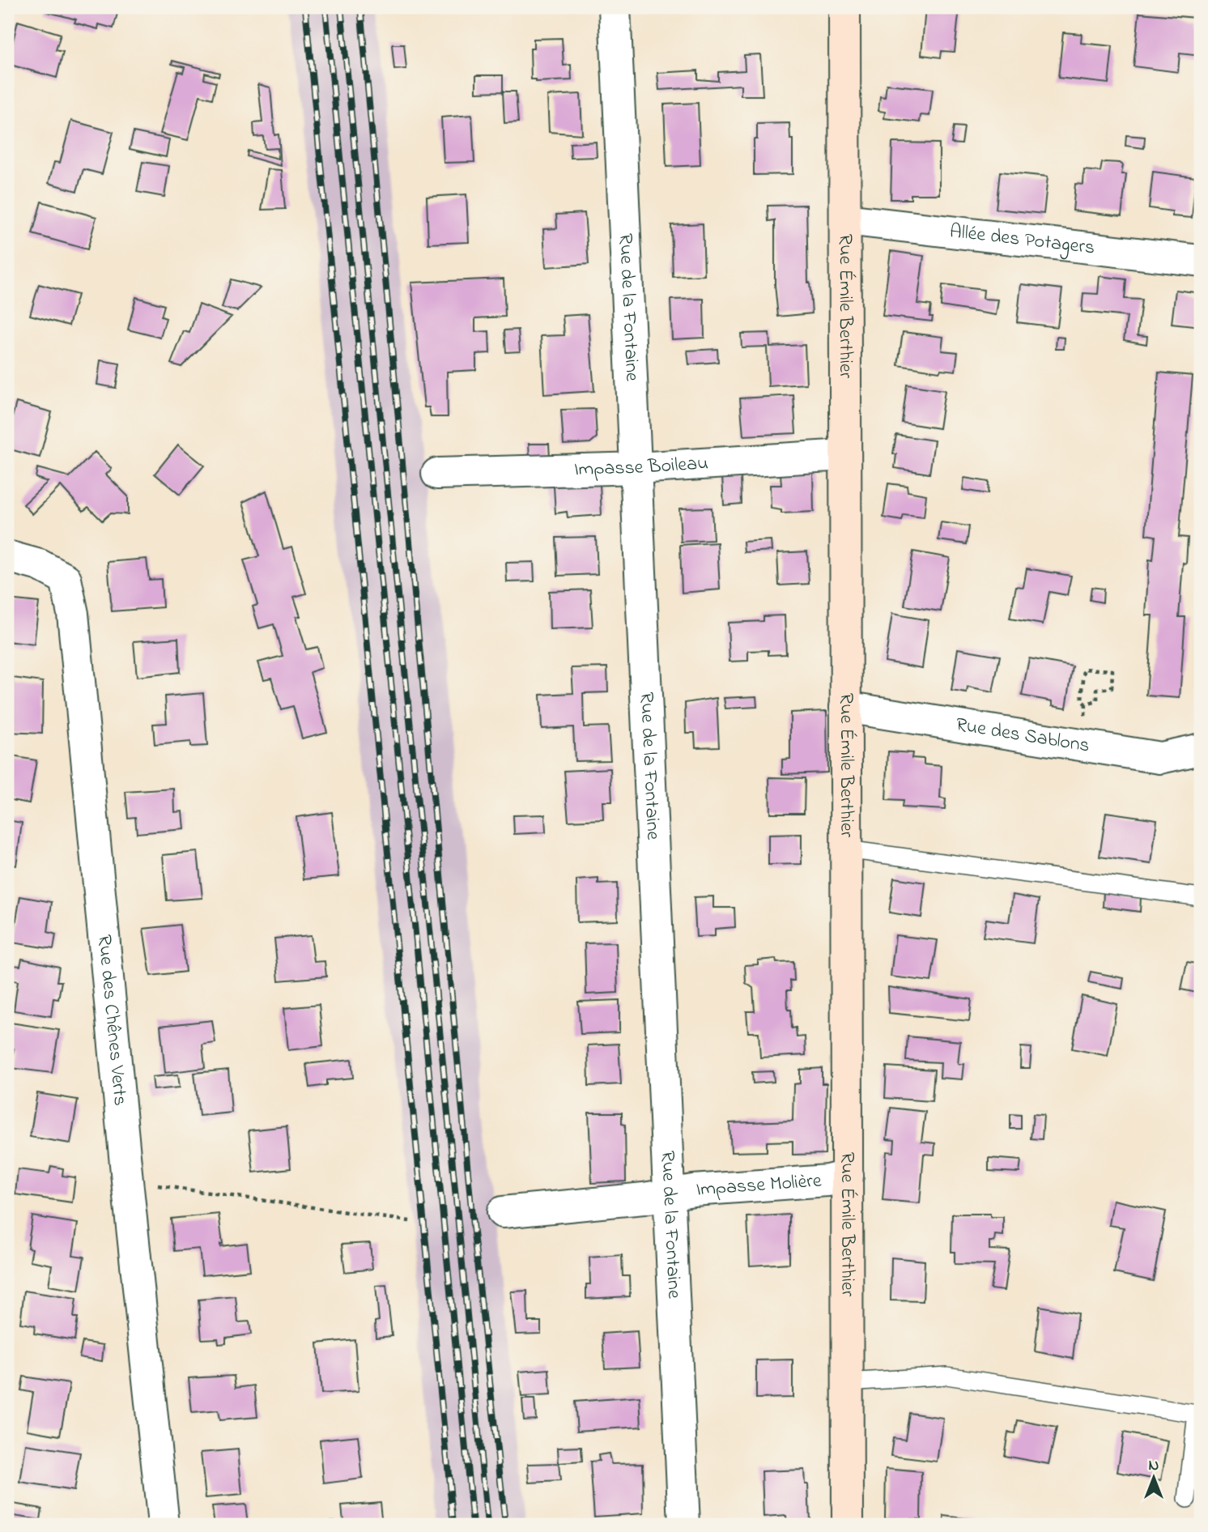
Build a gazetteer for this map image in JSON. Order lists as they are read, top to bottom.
{
  "streets": {
    "street": [
      "Allée des Potagers",
      "Rue Émile Berthier",
      "Rue de la Fontaine",
      "Impasse Boileau",
      "Rue des Sablons",
      "Rue des Chênes Verts",
      "Impasse Molière"
    ]
  },
  "crossings": [
    ["Allée des Potagers", "Rue Émile Berthier"],
    ["Rue Émile Berthier", "Impasse Boileau"],
    ["Rue Émile Berthier", "Rue des Sablons"],
    ["Rue Émile Berthier", "Impasse Molière"],
    ["Rue de la Fontaine", "Impasse Boileau"],
    ["Rue de la Fontaine", "Impasse Molière"]
  ],
  "north": "top"
}
